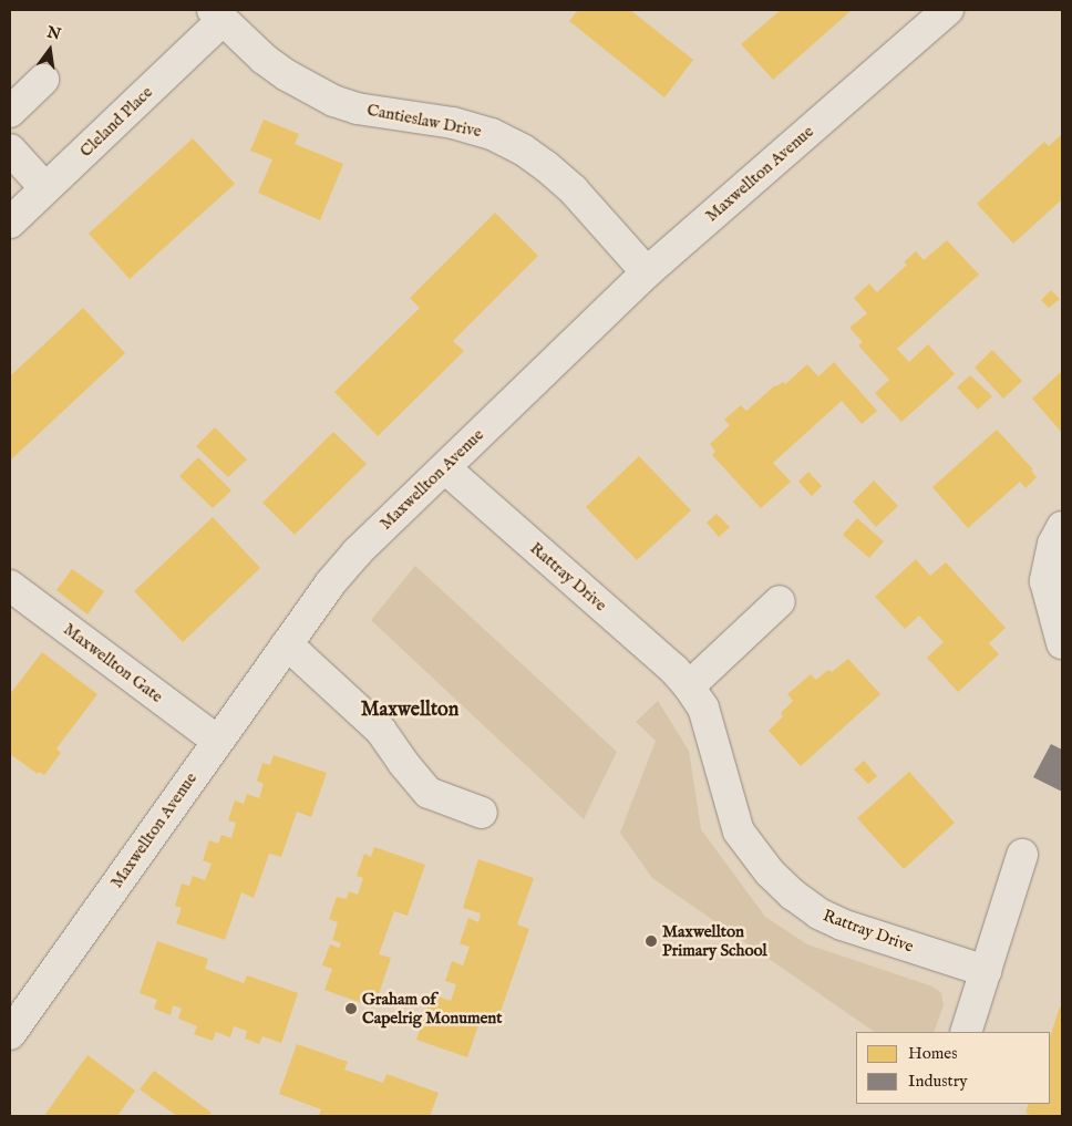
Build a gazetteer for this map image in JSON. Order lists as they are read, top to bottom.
{
  "streets": {
    "street": [
      "Cantieslaw Drive",
      "Cleland Place",
      "Maxwellton Avenue",
      "Rattray Drive",
      "Maxwellton Gate"
    ]
  },
  "crossings": [
    ["Cantieslaw Drive", "Cleland Place"],
    ["Cantieslaw Drive", "Maxwellton Avenue"],
    ["Maxwellton Avenue", "Rattray Drive"],
    ["Maxwellton Avenue", "Maxwellton Gate"]
  ],
  "districts": ["Maxwellton"],
  "places": ["Maxwellton Primary School", "Graham of Capelrig Monument"],
  "legend": ["Homes", "Industry"],
  "north": "top"
}
